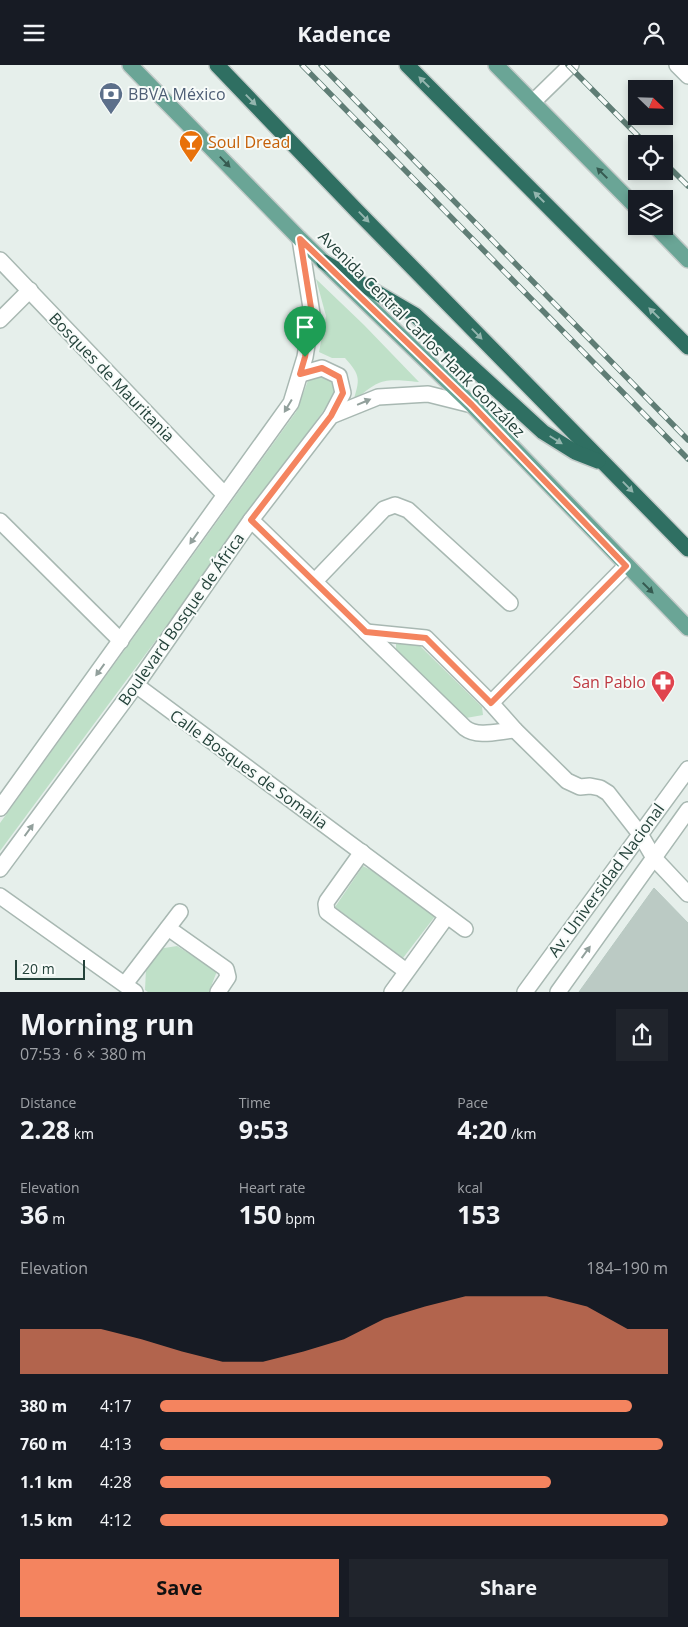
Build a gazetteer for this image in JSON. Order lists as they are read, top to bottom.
{
  "streets": {
    "main road": ["Avenida Central Carlos Hank González"],
    "street": [
      "Bosques de Mauritania",
      "Boulevard Bosque de África",
      "Calle Bosques de Somalia",
      "Av. Universidad Nacional"
    ]
  },
  "crossings": [
    ["Boulevard Bosque de África", "Calle Bosques de Somalia"]
  ],
  "one_way": ["Avenida Central Carlos Hank González"],
  "places": {
    "bank": ["BBVA México"],
    "bar": ["Soul Dread"],
    "pharmacy": ["San Pablo"]
  },
  "scale_bar": "20 m",
  "north": "bottom right",
  "page": {
    "header": "Kadence",
    "scale": "20 m",
    "heading": ["Morning run", "07:53 · 6 × 380 m"],
    "stats": [
      ["Distance", "2.28 km"],
      ["Time", "9:53"],
      ["Pace", "4:20 /km"],
      ["Elevation", "36 m"],
      ["Heart rate", "150 bpm"],
      ["kcal", "153"]
    ],
    "chart": ["Elevation", "184–190 m"],
    "list": [
      {
        "name": "380 m",
        "note": "4:17"
      },
      {
        "name": "760 m",
        "note": "4:13"
      },
      {
        "name": "1.1 km",
        "note": "4:28"
      },
      {
        "name": "1.5 km",
        "note": "4:12"
      }
    ],
    "buttons": ["Save", "Share"]
  }
}
